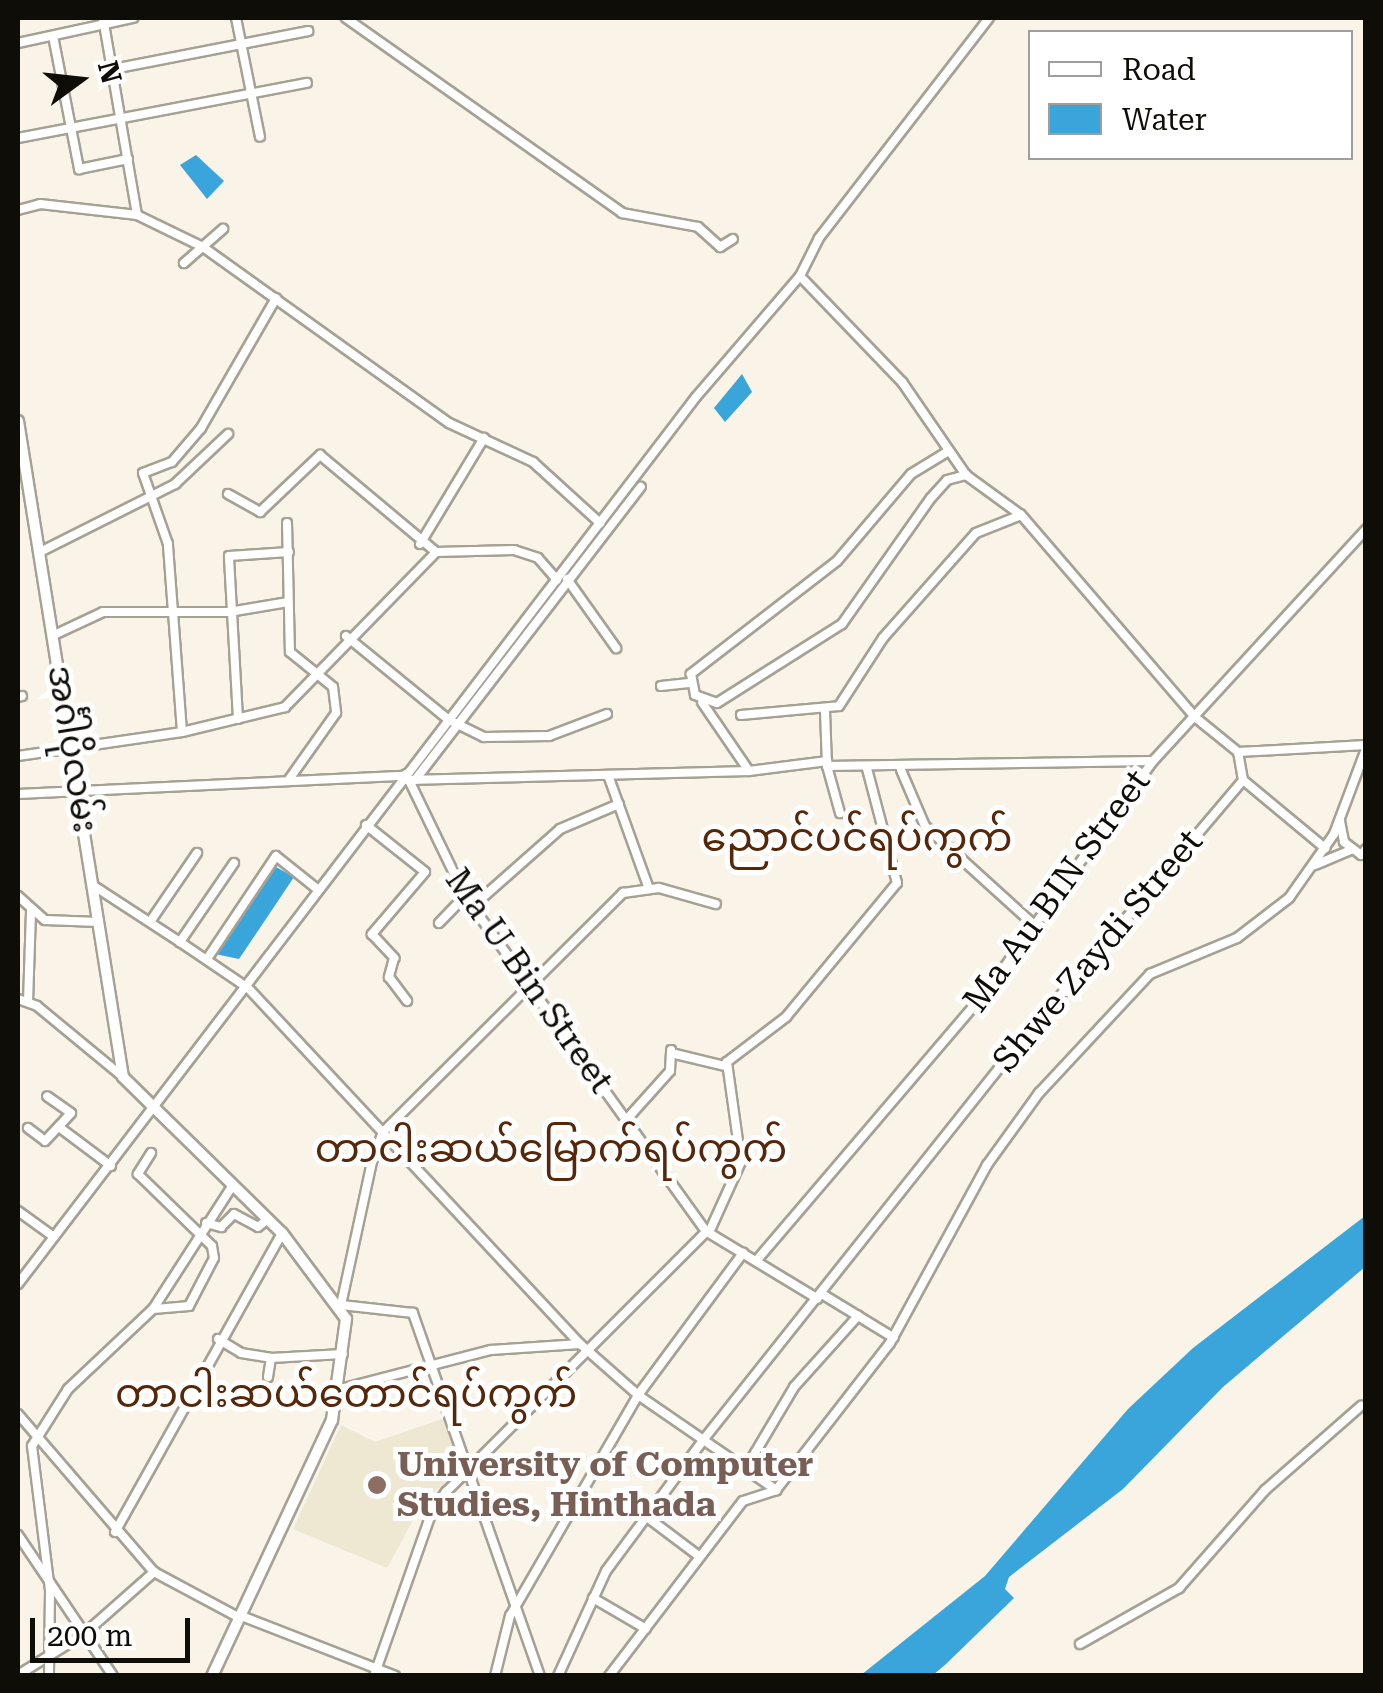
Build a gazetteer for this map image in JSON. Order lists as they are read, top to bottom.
{
  "streets": {
    "main road": ["အင်္ဂါပိုလမ်း"],
    "street": ["Ma Au BIN Street", "Shwe Zaydi Street", "Ma U Bin Street"]
  },
  "crossings": [
    ["Ma Au BIN Street", "Ma U Bin Street"],
    ["Shwe Zaydi Street", "Ma U Bin Street"]
  ],
  "districts": ["ညောင်ပင်ရပ်ကွက်", "တာငါးဆယ်မြောက်ရပ်ကွက်", "တာငါးဆယ်တောင်ရပ်ကွက်"],
  "places": ["University of Computer Studies, Hinthada"],
  "legend": ["Road", "Water"],
  "scale_bar": "200 m",
  "north": "right"
}
